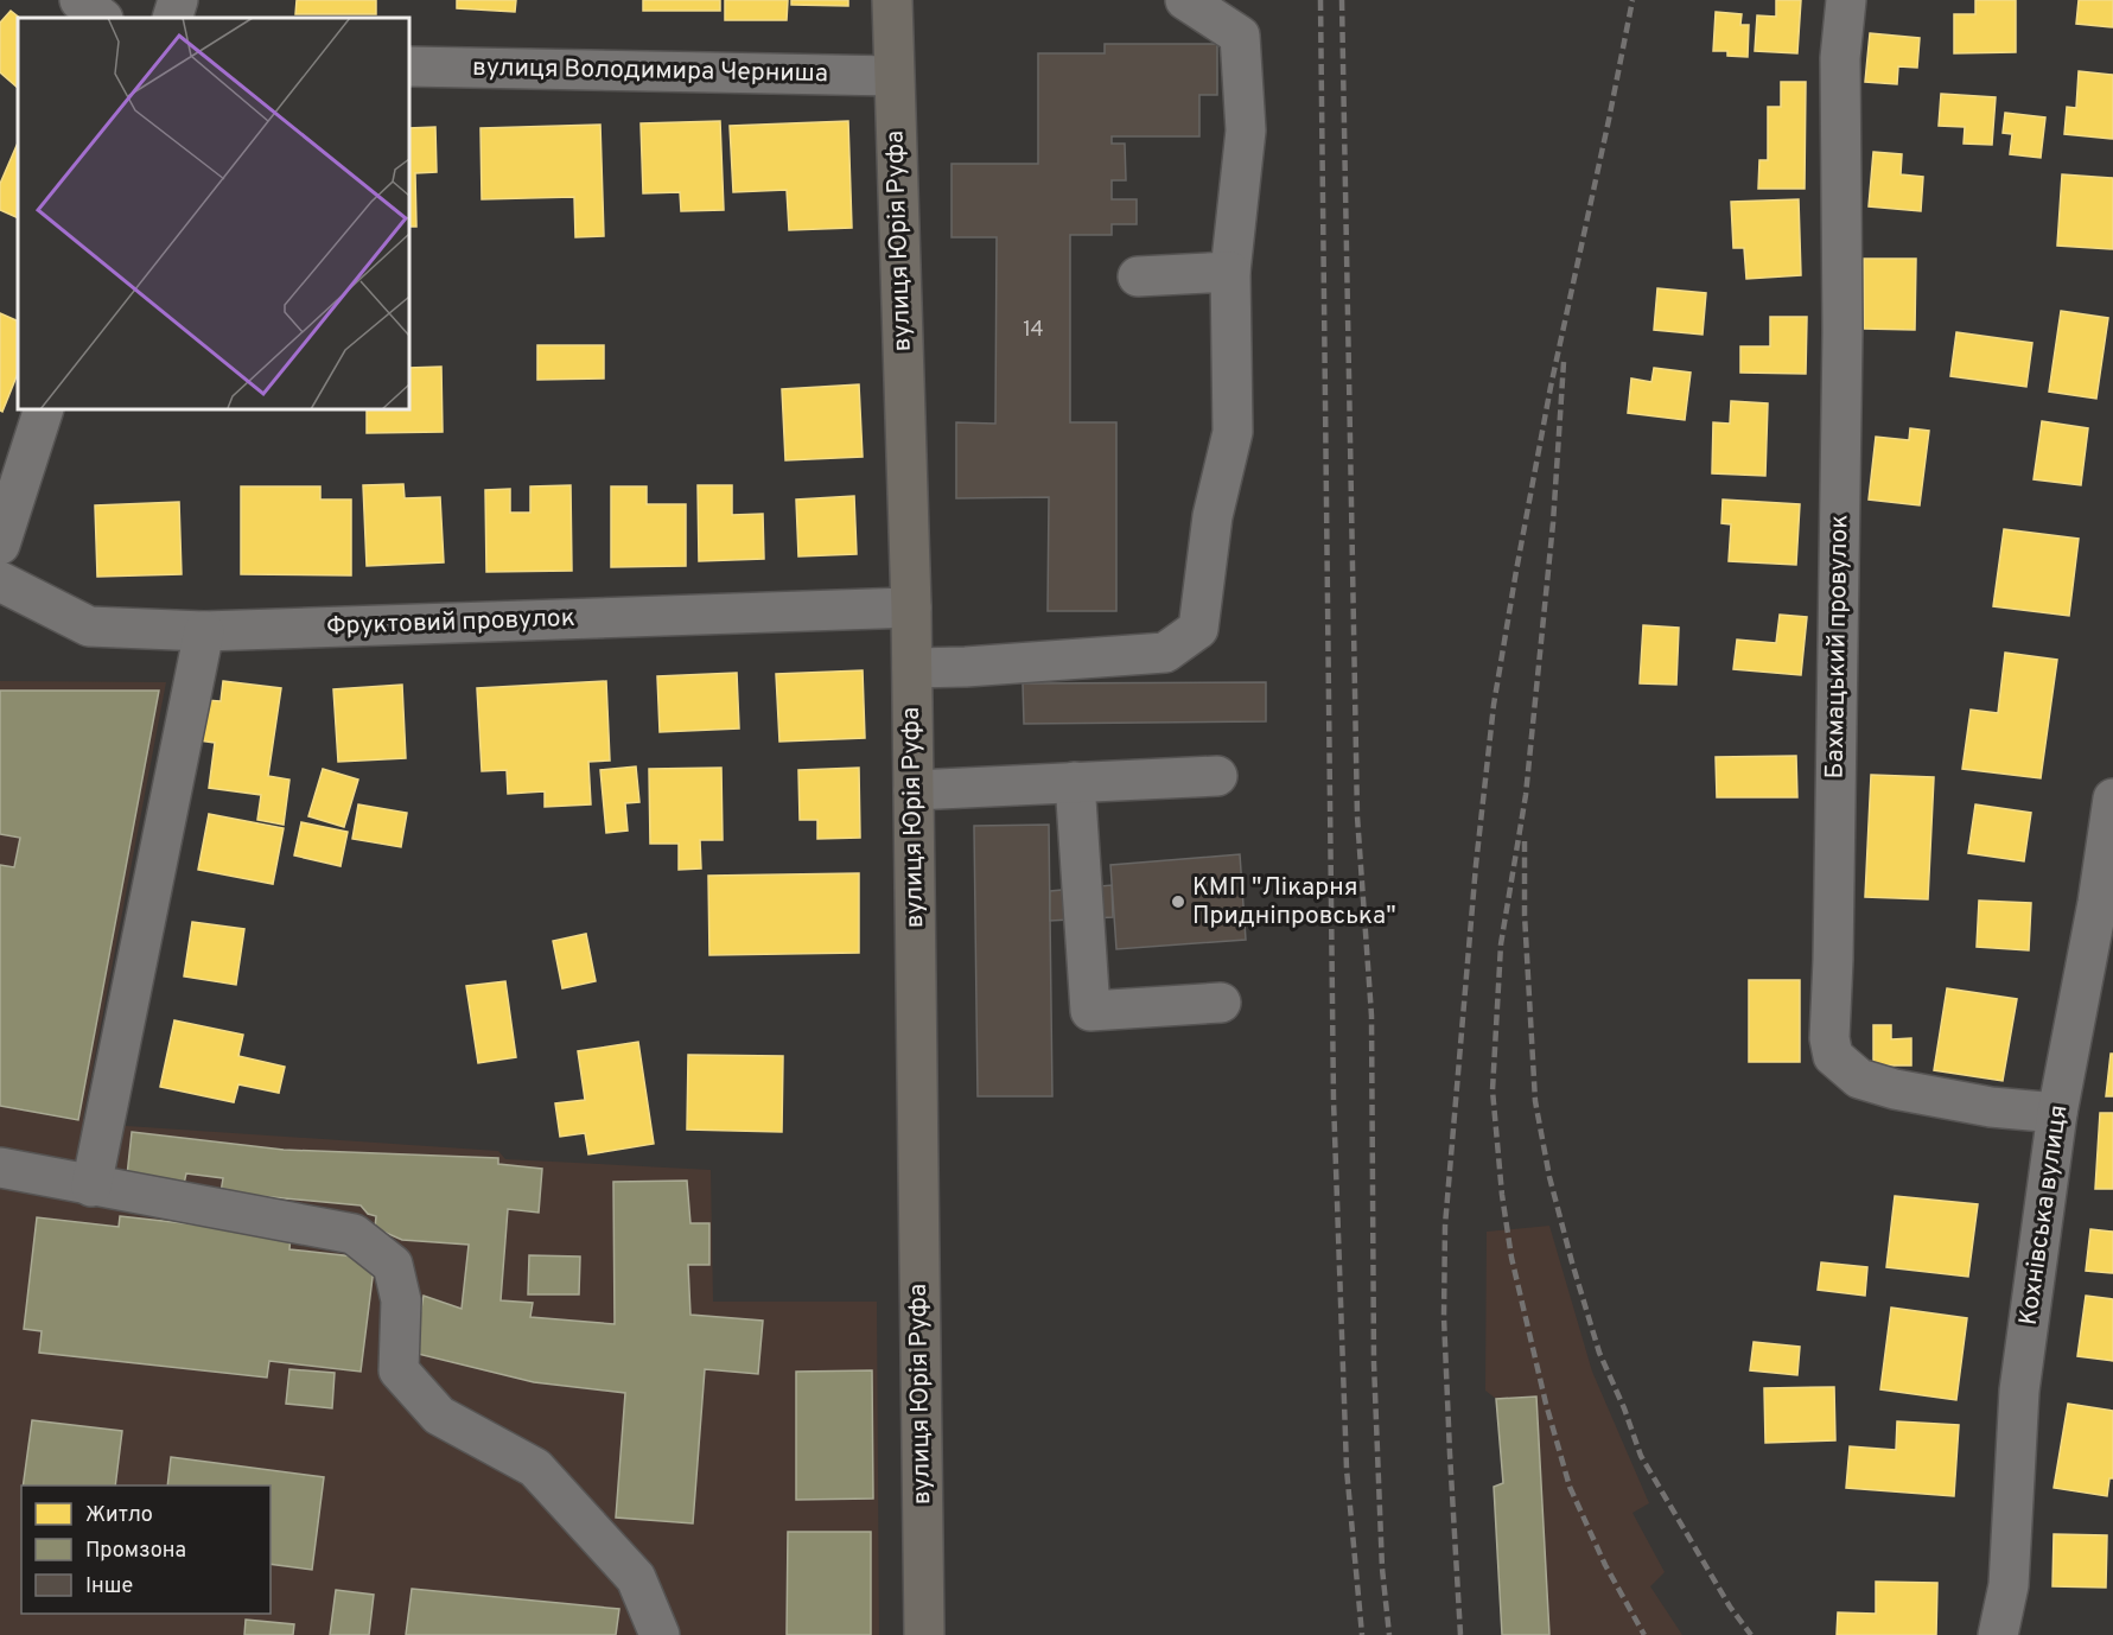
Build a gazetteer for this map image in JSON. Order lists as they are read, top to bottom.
{
  "streets": {
    "main road": ["вулиця Юрія Руфа"],
    "street": [
      "вулиця Володимира Черниша",
      "Фруктовий провулок",
      "Бахмацький провулок",
      "Кохнівська вулиця"
    ]
  },
  "crossings": [
    ["вулиця Володимира Черниша", "вулиця Юрія Руфа"],
    ["вулиця Юрія Руфа", "Фруктовий провулок"],
    ["Бахмацький провулок", "Кохнівська вулиця"]
  ],
  "places": ["КМП \"Лікарня Придніпровська\""],
  "house_numbers": ["14"],
  "legend": ["Житло", "Промзона", "Інше"]
}
